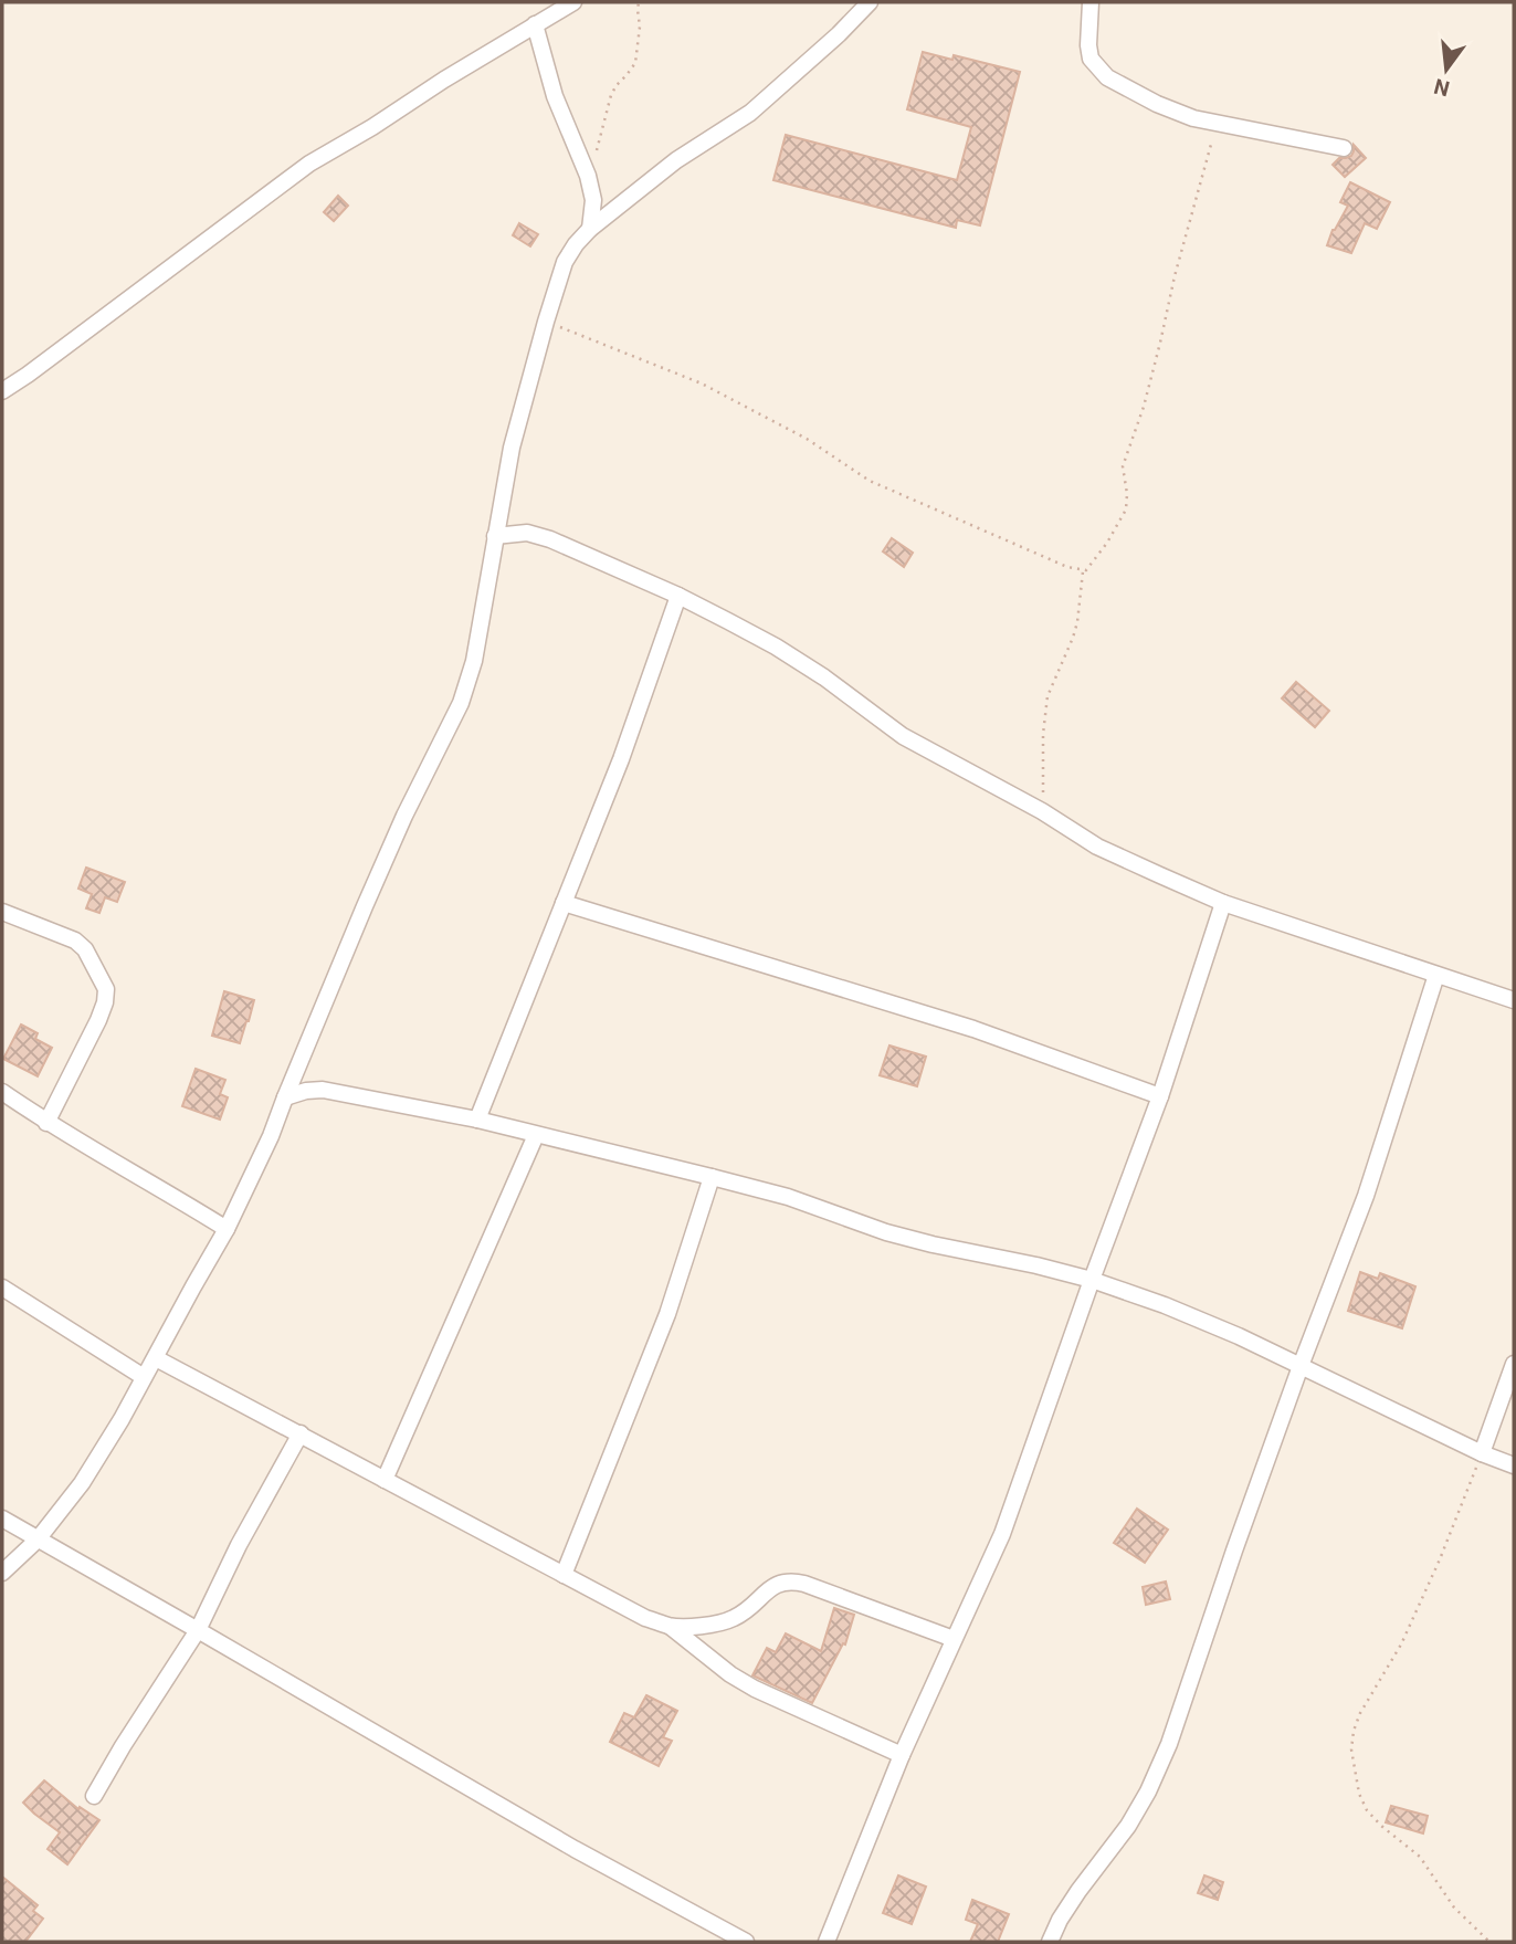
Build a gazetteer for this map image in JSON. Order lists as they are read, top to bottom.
{
  "north": "bottom"
}
